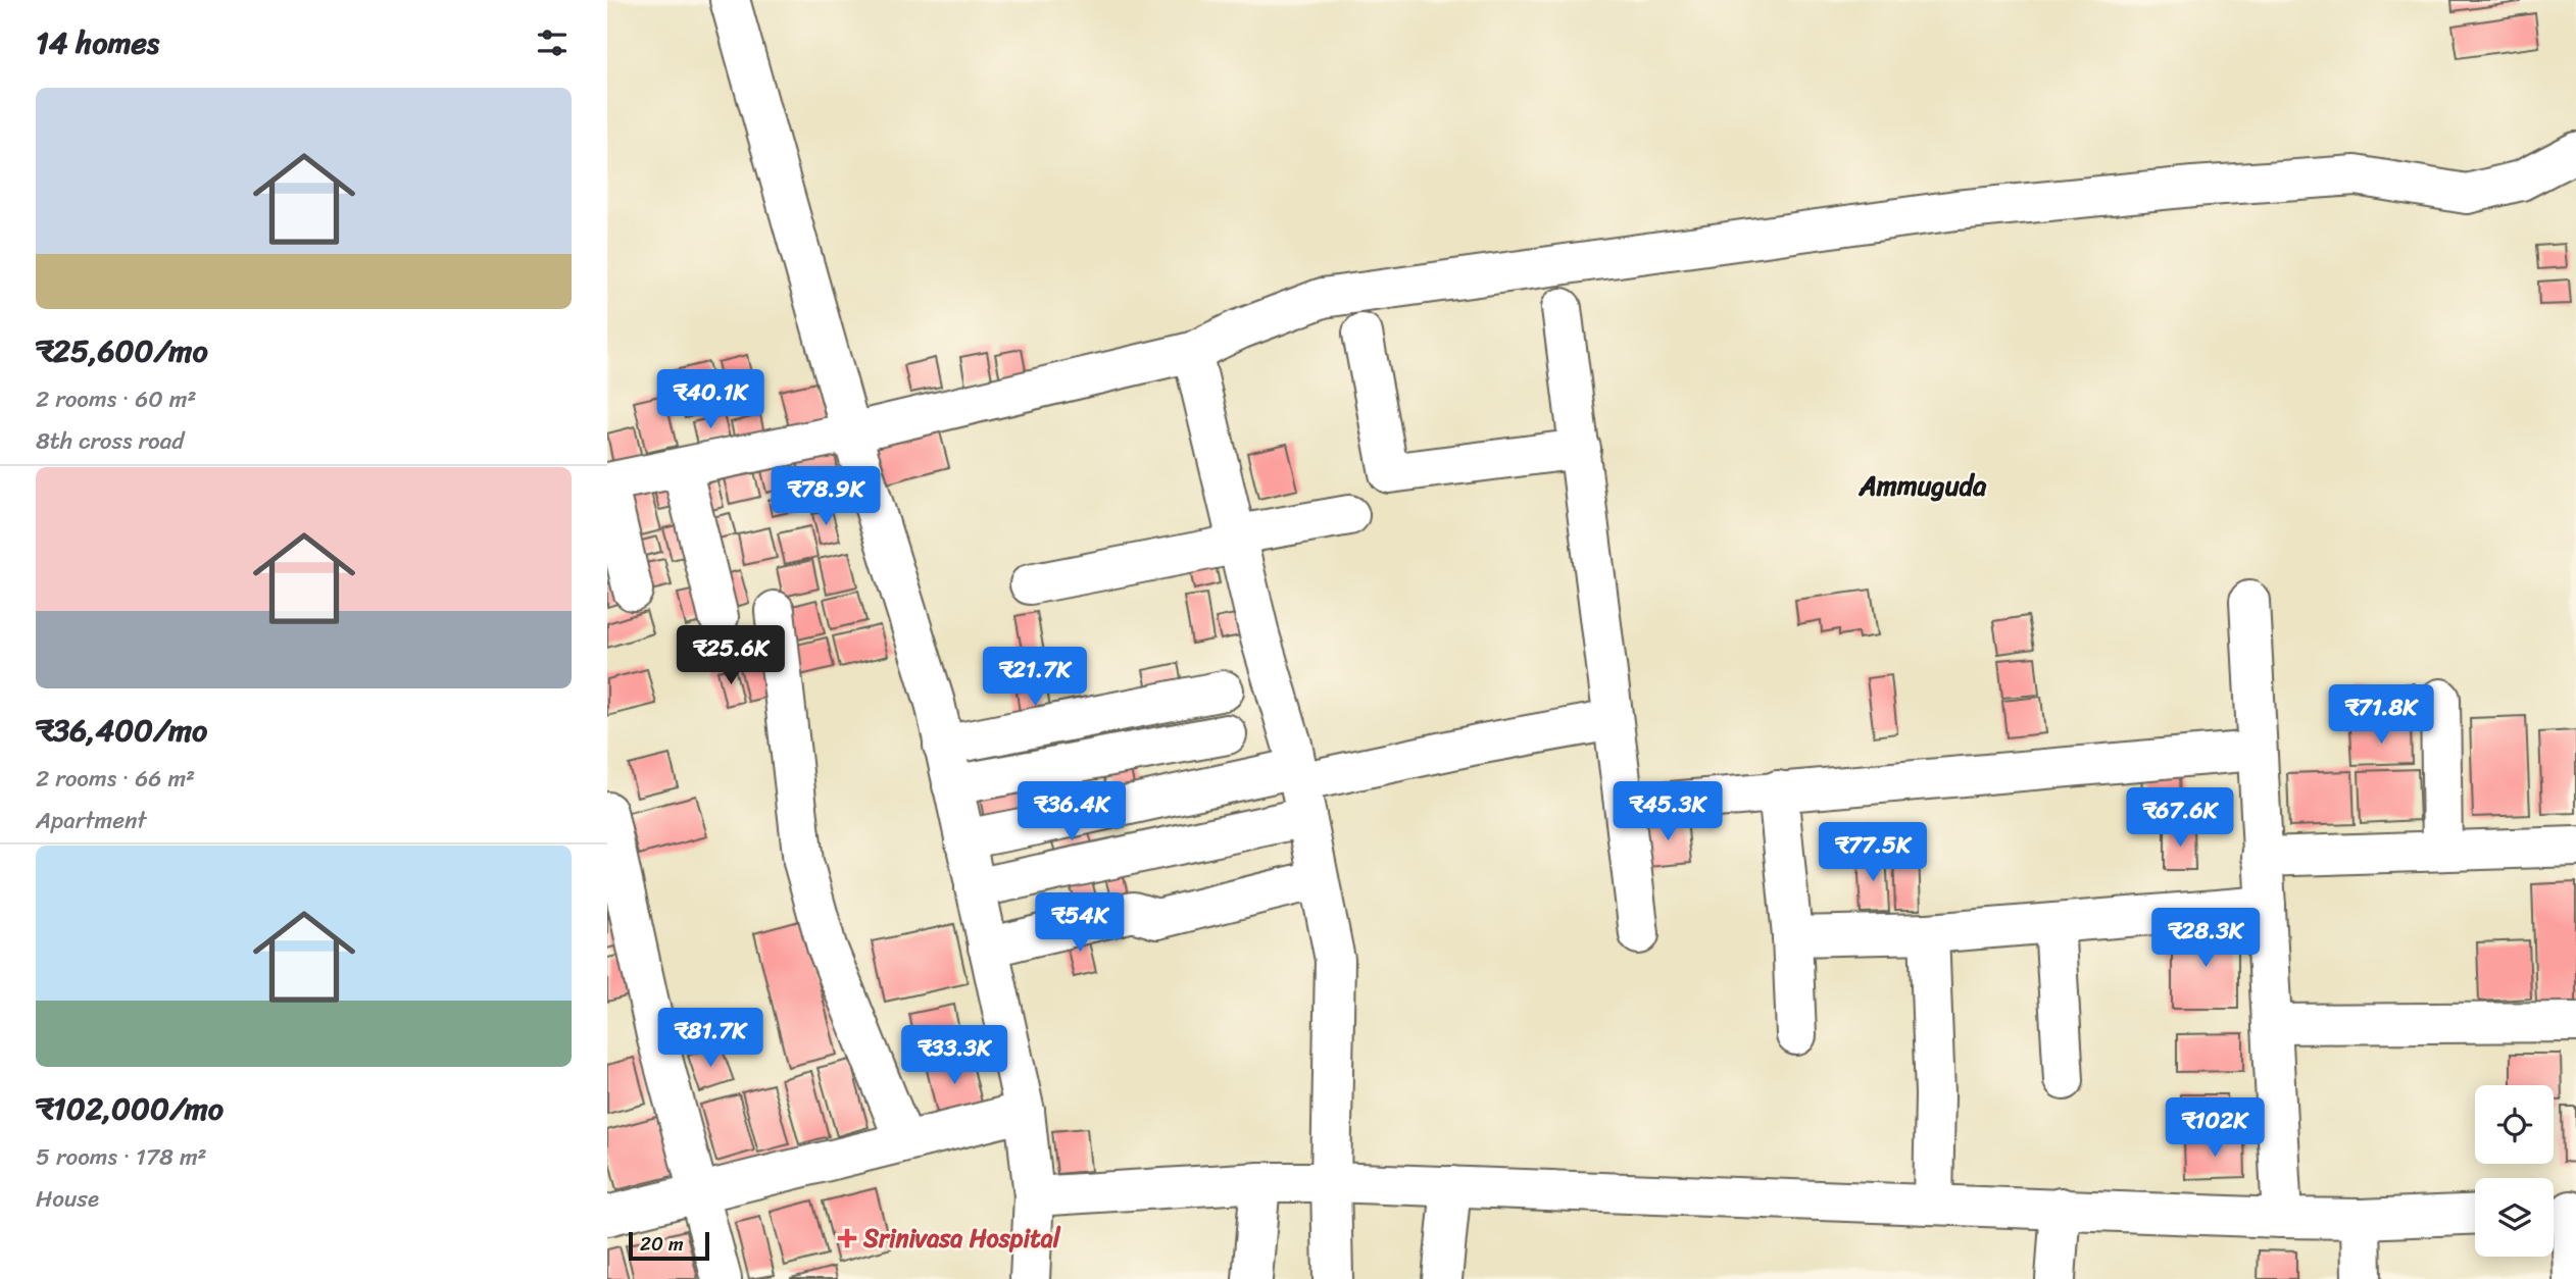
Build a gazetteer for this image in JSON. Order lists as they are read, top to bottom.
{
  "districts": ["Ammuguda"],
  "places": {
    "health": ["Srinivasa Hospital"]
  },
  "scale_bar": "20 m",
  "page": {
    "heading": "14 homes",
    "list": [
      {
        "name": "₹25,600/mo",
        "note": "2 rooms · 60 m² · 8th cross road"
      },
      {
        "name": "₹36,400/mo",
        "note": "2 rooms · 66 m² · Apartment"
      },
      {
        "name": "₹102,000/mo",
        "note": "5 rooms · 178 m² · House"
      }
    ],
    "price": [
      "₹40.1K",
      "₹78.9K",
      "₹25.6K",
      "₹21.7K",
      "₹71.8K",
      "₹36.4K",
      "₹45.3K",
      "₹67.6K",
      "₹77.5K",
      "₹54K",
      "₹28.3K",
      "₹81.7K",
      "₹33.3K",
      "₹102K"
    ],
    "scale": "20 m"
  }
}
